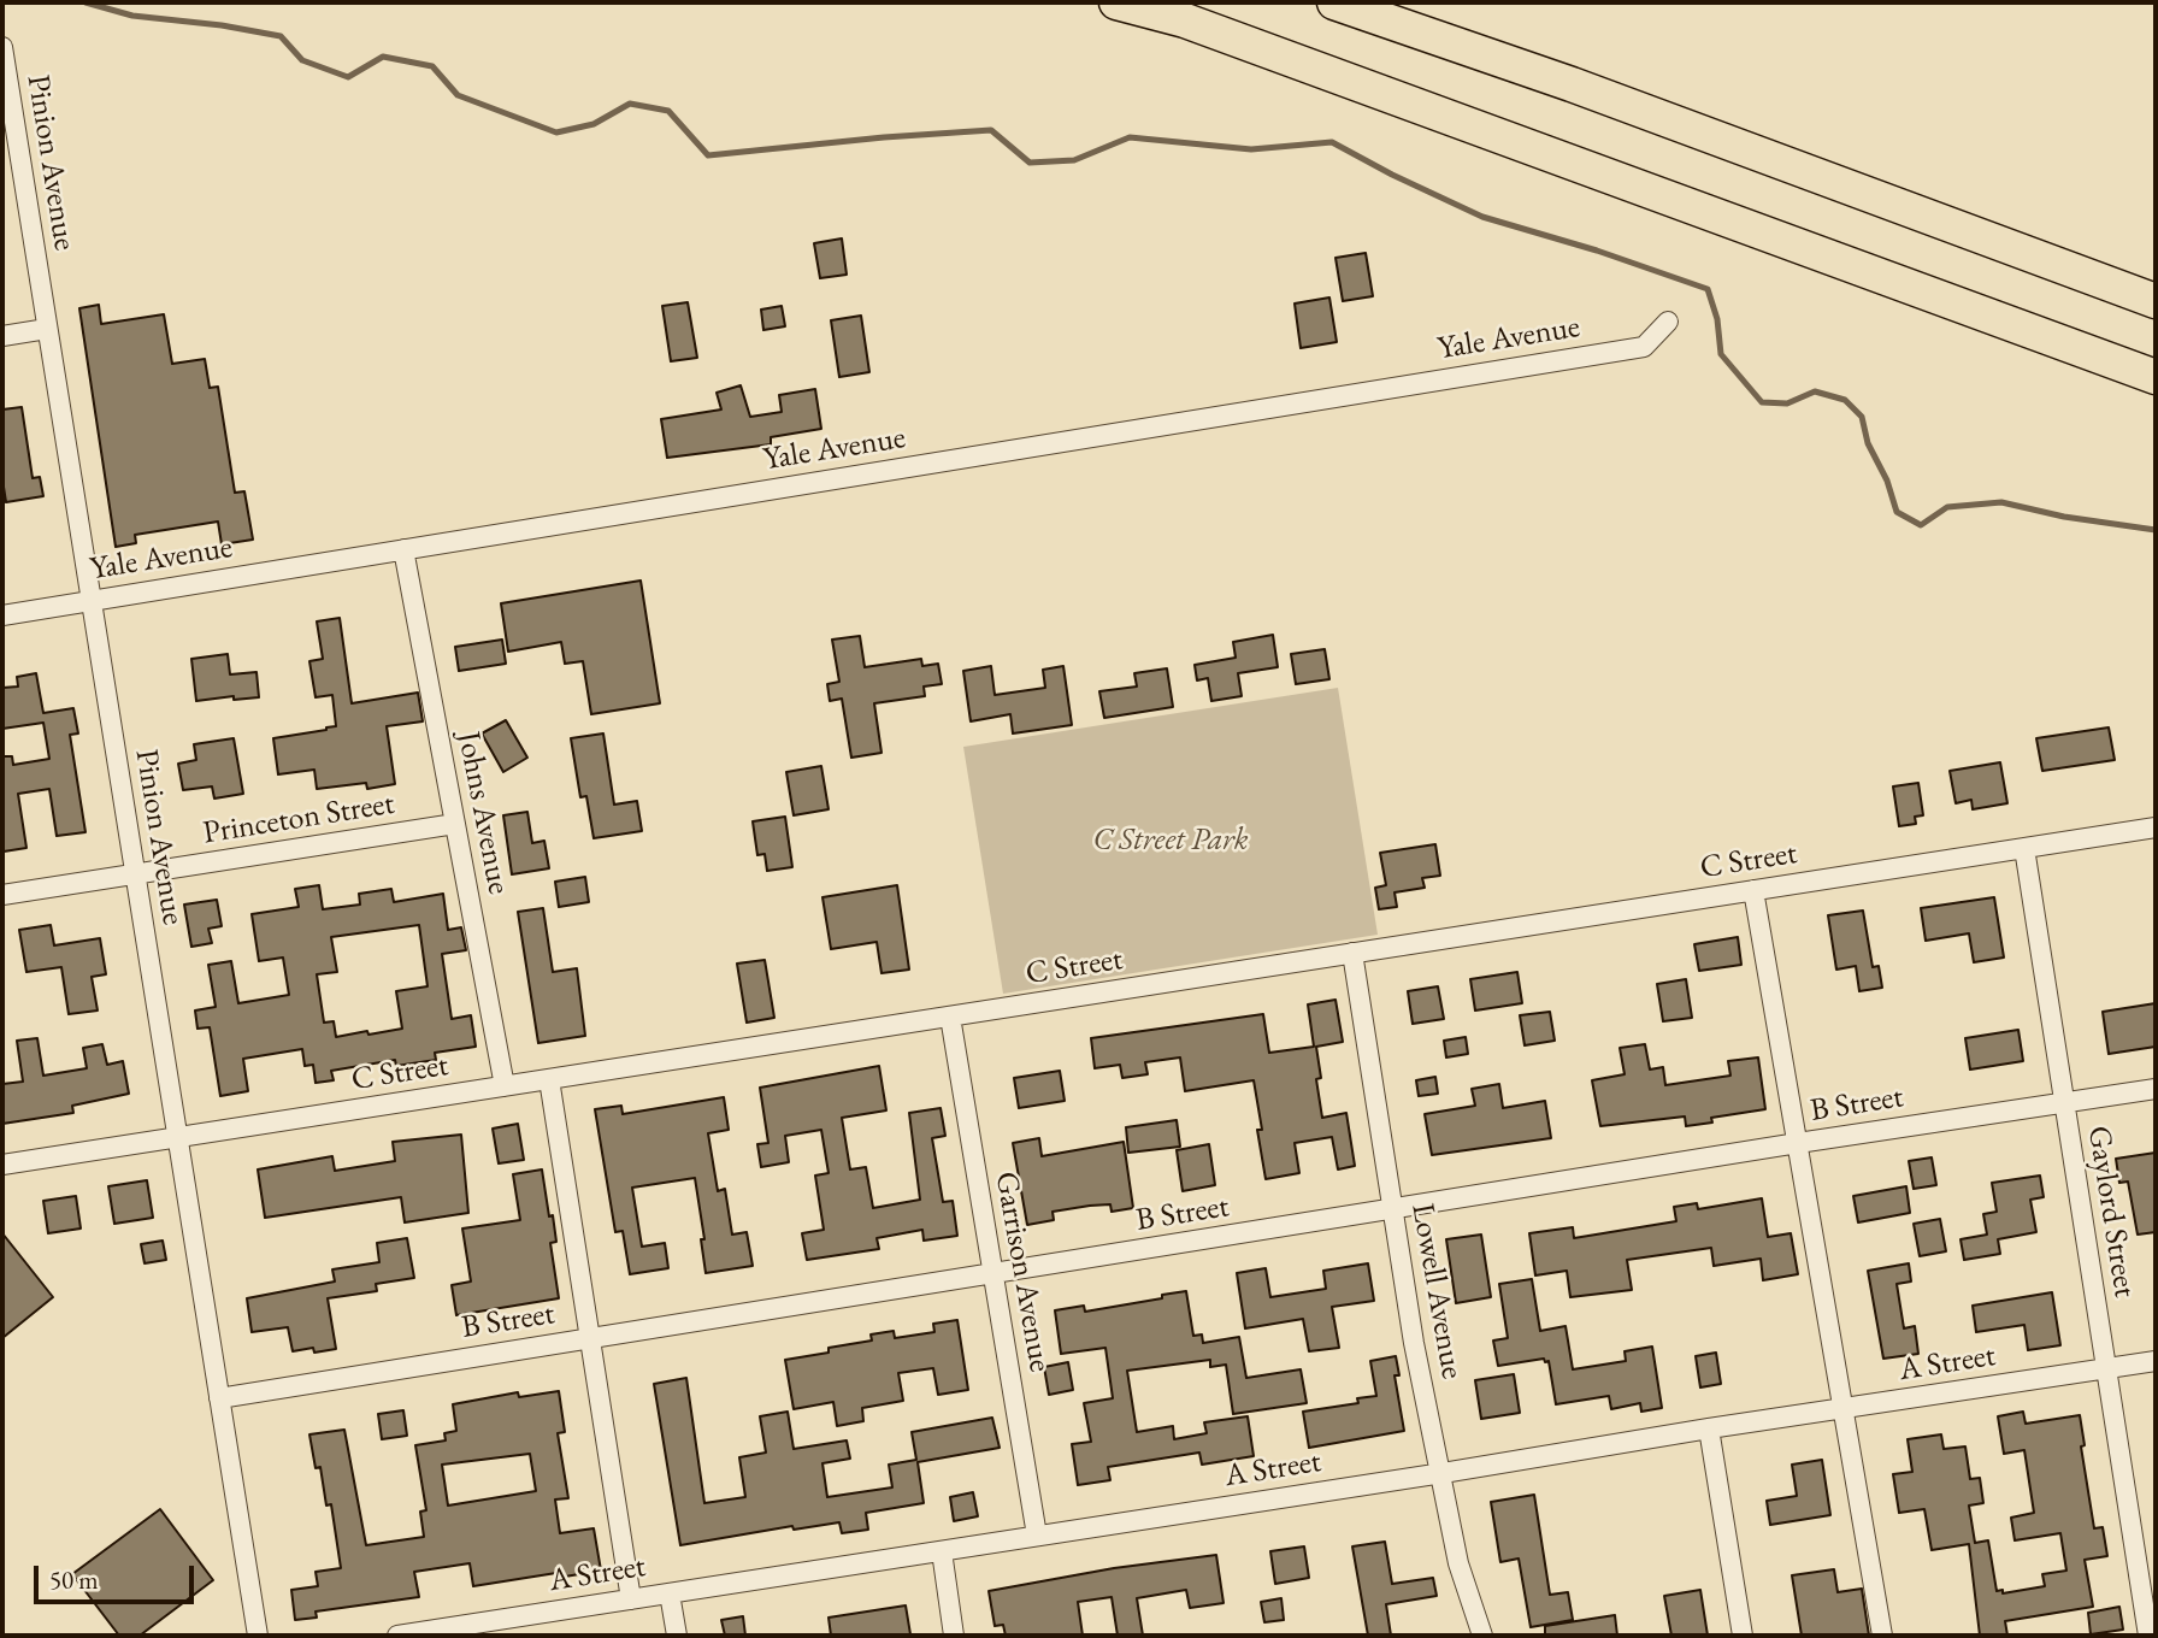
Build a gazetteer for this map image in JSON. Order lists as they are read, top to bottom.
{
  "streets": {
    "street": [
      "Pinion Avenue",
      "Yale Avenue",
      "Johns Avenue",
      "Princeton Street",
      "C Street",
      "B Street",
      "Gaylord Street",
      "Garrison Avenue",
      "Lowell Avenue",
      "A Street"
    ]
  },
  "crossings": [
    ["Pinion Avenue", "Yale Avenue"],
    ["Pinion Avenue", "Princeton Street"],
    ["Pinion Avenue", "C Street"],
    ["Pinion Avenue", "B Street"],
    ["Yale Avenue", "Johns Avenue"],
    ["Johns Avenue", "Princeton Street"],
    ["Johns Avenue", "C Street"],
    ["C Street", "Gaylord Street"],
    ["C Street", "Garrison Avenue"],
    ["C Street", "Lowell Avenue"],
    ["B Street", "Gaylord Street"],
    ["B Street", "Garrison Avenue"],
    ["B Street", "Lowell Avenue"],
    ["Gaylord Street", "A Street"],
    ["Garrison Avenue", "A Street"],
    ["Lowell Avenue", "A Street"]
  ],
  "parks": ["C Street Park"],
  "scale_bar": "50 m"
}
